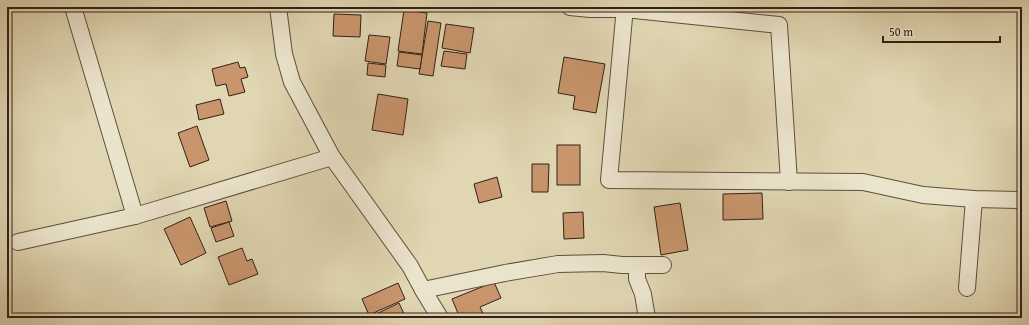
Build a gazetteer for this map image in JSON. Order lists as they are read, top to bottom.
{
  "scale_bar": "50 m"
}
